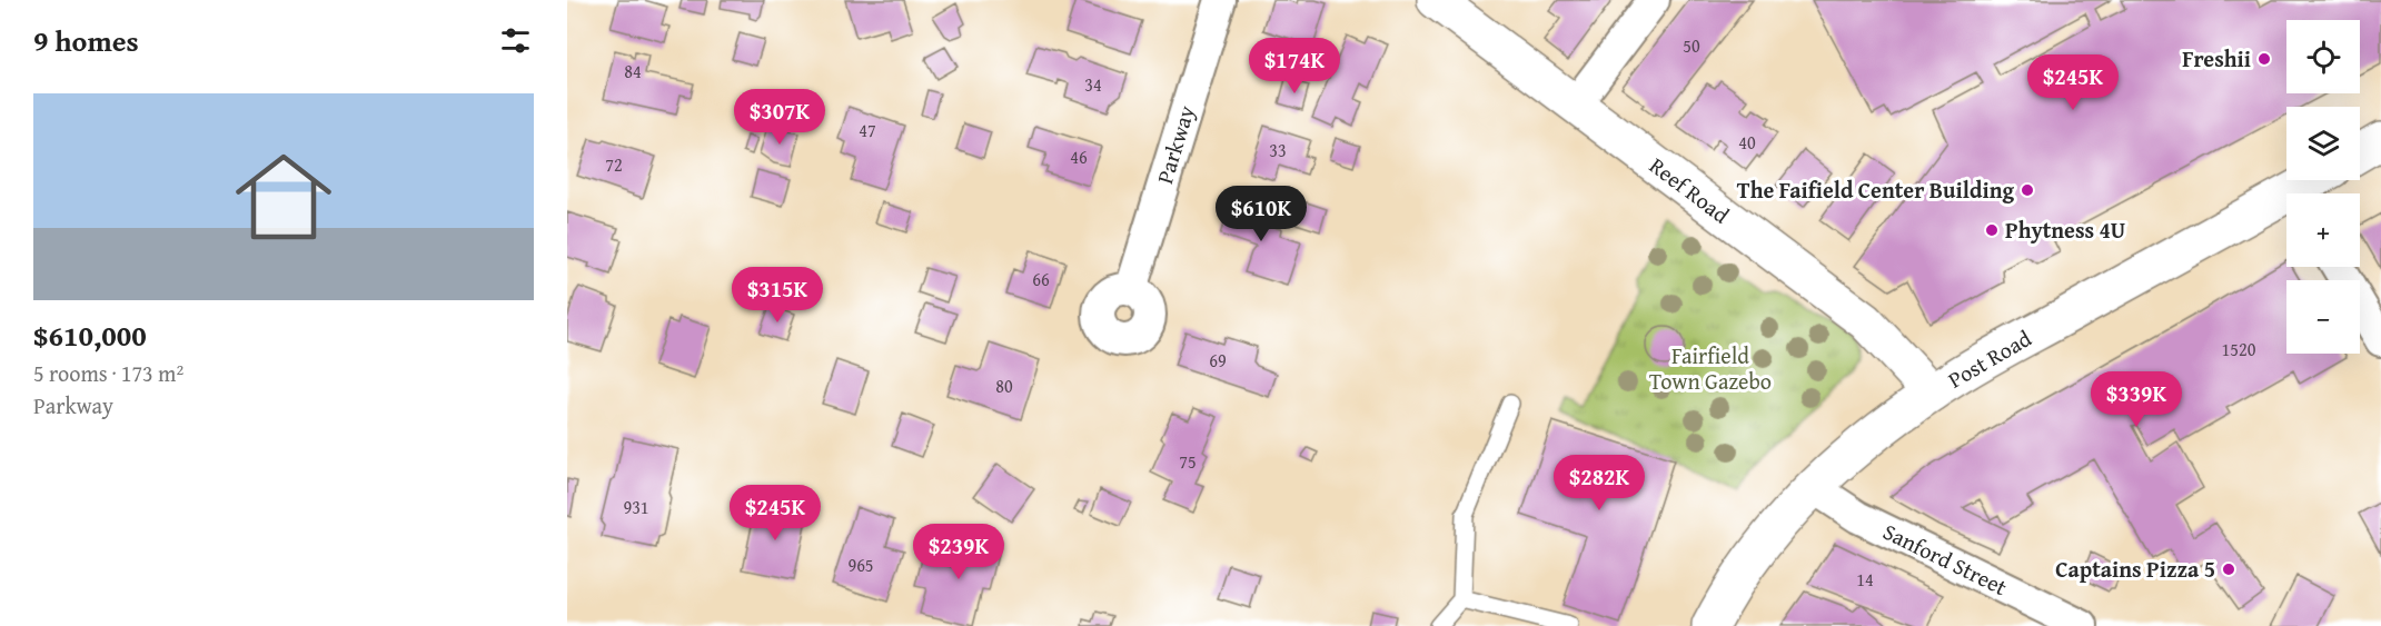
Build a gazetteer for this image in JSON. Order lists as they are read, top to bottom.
{
  "streets": {
    "main road": ["Reef Road", "Post Road"],
    "street": ["Parkway", "Sanford Street"]
  },
  "crossings": [
    ["Reef Road", "Post Road"],
    ["Post Road", "Sanford Street"]
  ],
  "parks": ["Fairfield Town Gazebo"],
  "places": [
    "Freshii",
    "The Faifield Center Building",
    "Phytness 4U",
    "Captains Pizza 5"
  ],
  "house_numbers": [
    "50",
    "84",
    "34",
    "47",
    "40",
    "33",
    "46",
    "72",
    "66",
    "1520",
    "69",
    "80",
    "75",
    "931",
    "965",
    "14"
  ],
  "page": {
    "heading": "9 homes",
    "map_buttons": ["+", "−"],
    "price": [
      "$174K",
      "$245K",
      "$307K",
      "$610K",
      "$315K",
      "$339K",
      "$282K",
      "$245K",
      "$239K"
    ],
    "list": [
      {
        "name": "$610,000",
        "note": "5 rooms · 173 m² · Parkway"
      }
    ]
  }
}
